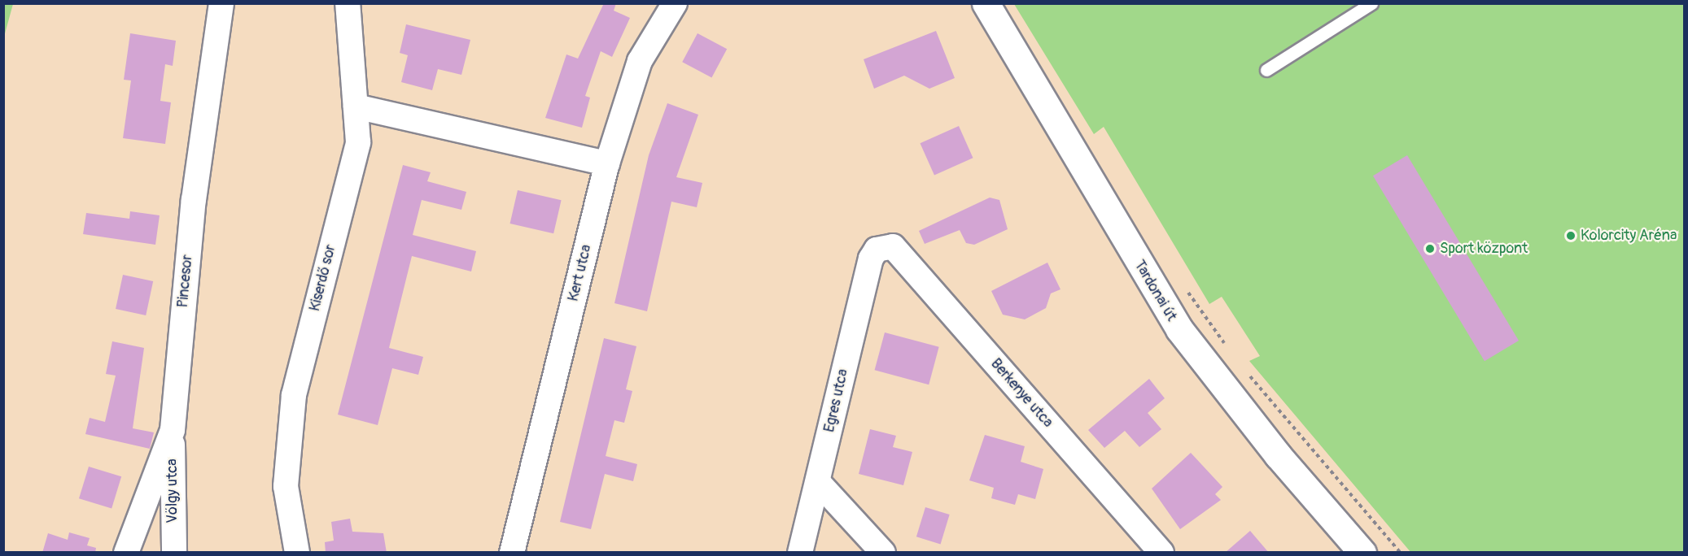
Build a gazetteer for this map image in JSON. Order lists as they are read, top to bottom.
{
  "streets": {
    "street": [
      "Kert utca",
      "Kiserdő sor",
      "Pincesor",
      "Tardonai út",
      "Berkenye utca",
      "Egres utca",
      "Völgy utca"
    ]
  },
  "crossings": [
    ["Pincesor", "Völgy utca"],
    ["Berkenye utca", "Egres utca"]
  ],
  "places": ["Kolorcity Aréna", "Sport központ"]
}
